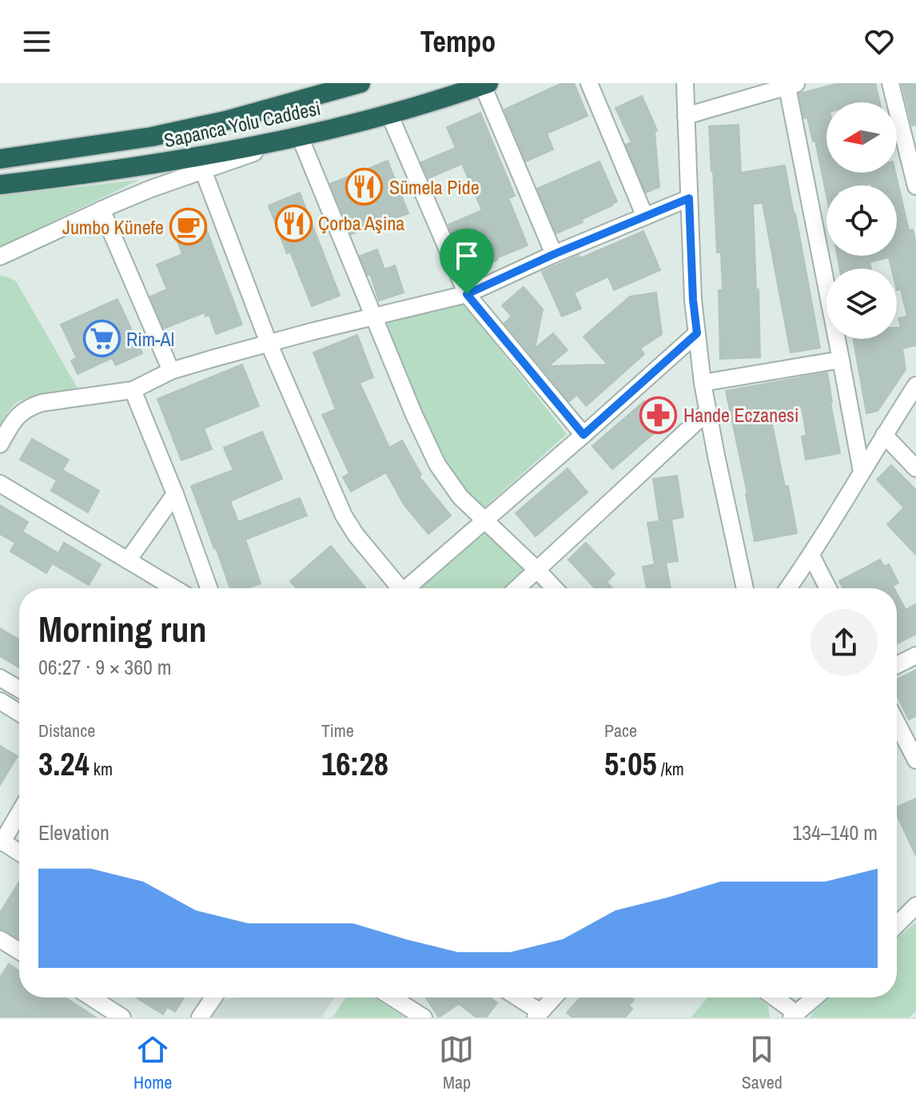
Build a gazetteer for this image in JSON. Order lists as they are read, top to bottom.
{
  "streets": {
    "highway": ["Sapanca Yolu Caddesi"]
  },
  "places": {
    "restaurant": ["Sümela Pide", "Çorba Aşina"],
    "cafe": ["Jumbo Künefe"],
    "supermarket": ["Rim-Al"],
    "pharmacy": ["Hande Eczanesi"]
  },
  "north": "left",
  "page": {
    "header": "Tempo",
    "heading": ["Morning run", "06:27 · 9 × 360 m"],
    "stats": [
      ["Distance", "3.24 km"],
      ["Time", "16:28"],
      ["Pace", "5:05 /km"]
    ],
    "chart": ["Elevation", "134–140 m"],
    "tabs": ["Home", "Map", "Saved"]
  }
}
